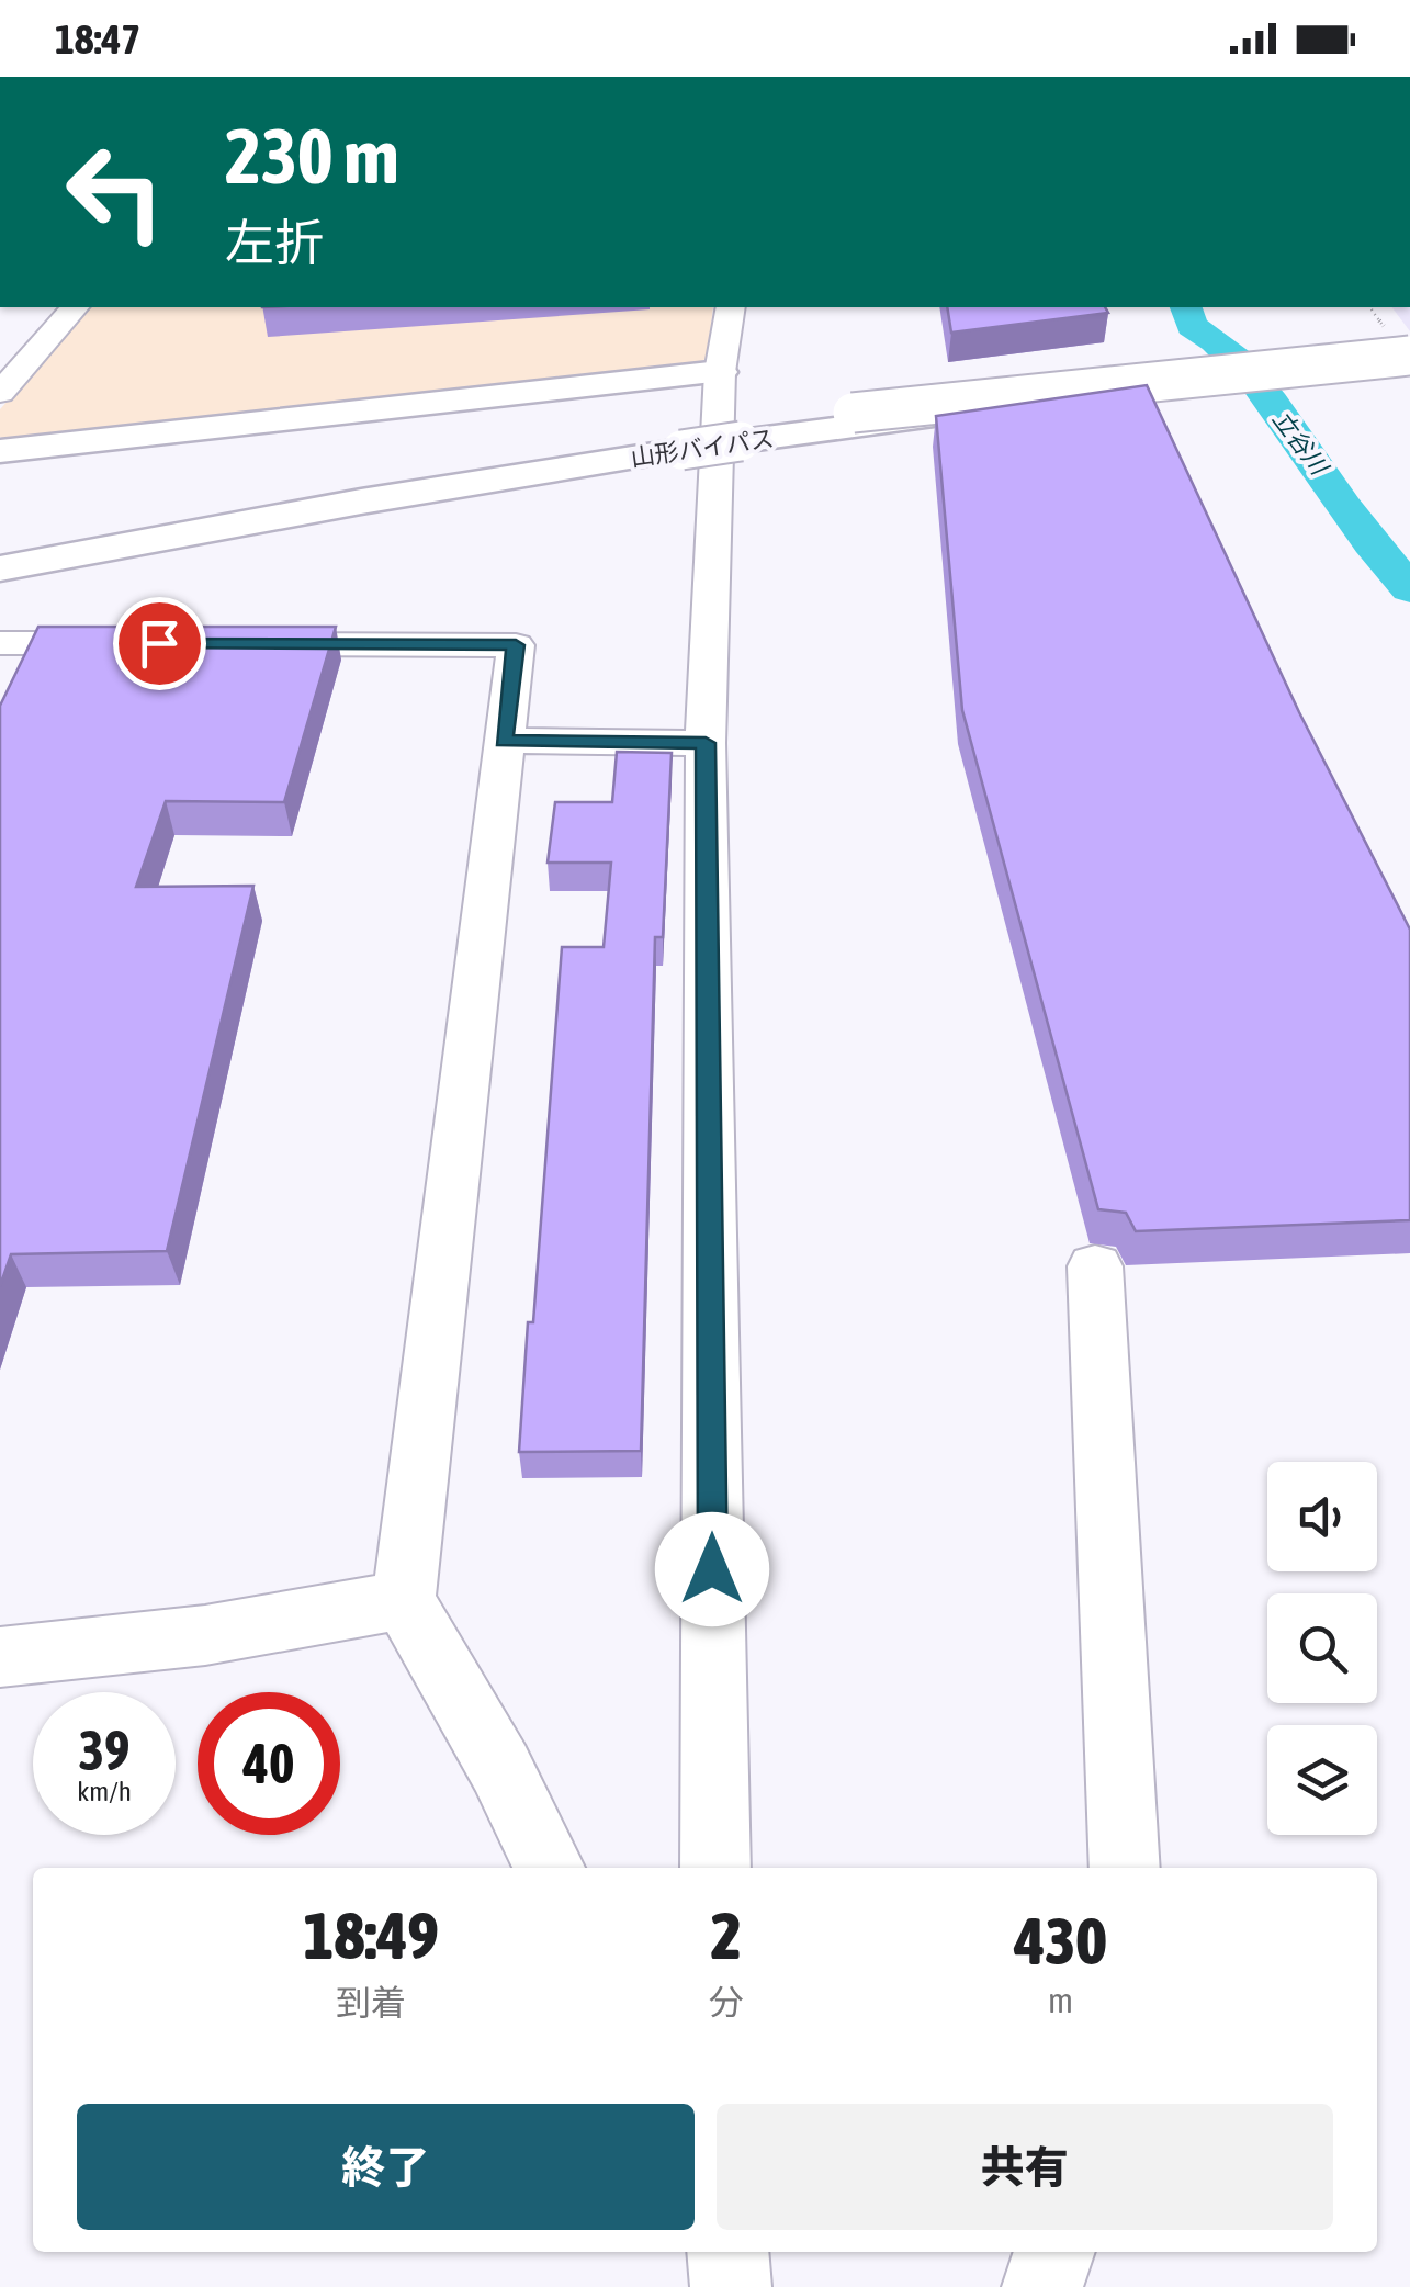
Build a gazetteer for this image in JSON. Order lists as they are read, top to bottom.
{
  "streets": {
    "highway": ["山形バイパス"]
  },
  "water": ["立谷川"],
  "page": {
    "status": "18:47",
    "turn": ["230 m", "左折"],
    "speed": "39 km/h",
    "limit": "40",
    "eta": [
      "18:49",
      "到着",
      "2",
      "分",
      "430",
      "m"
    ],
    "buttons": ["終了", "共有"]
  }
}
